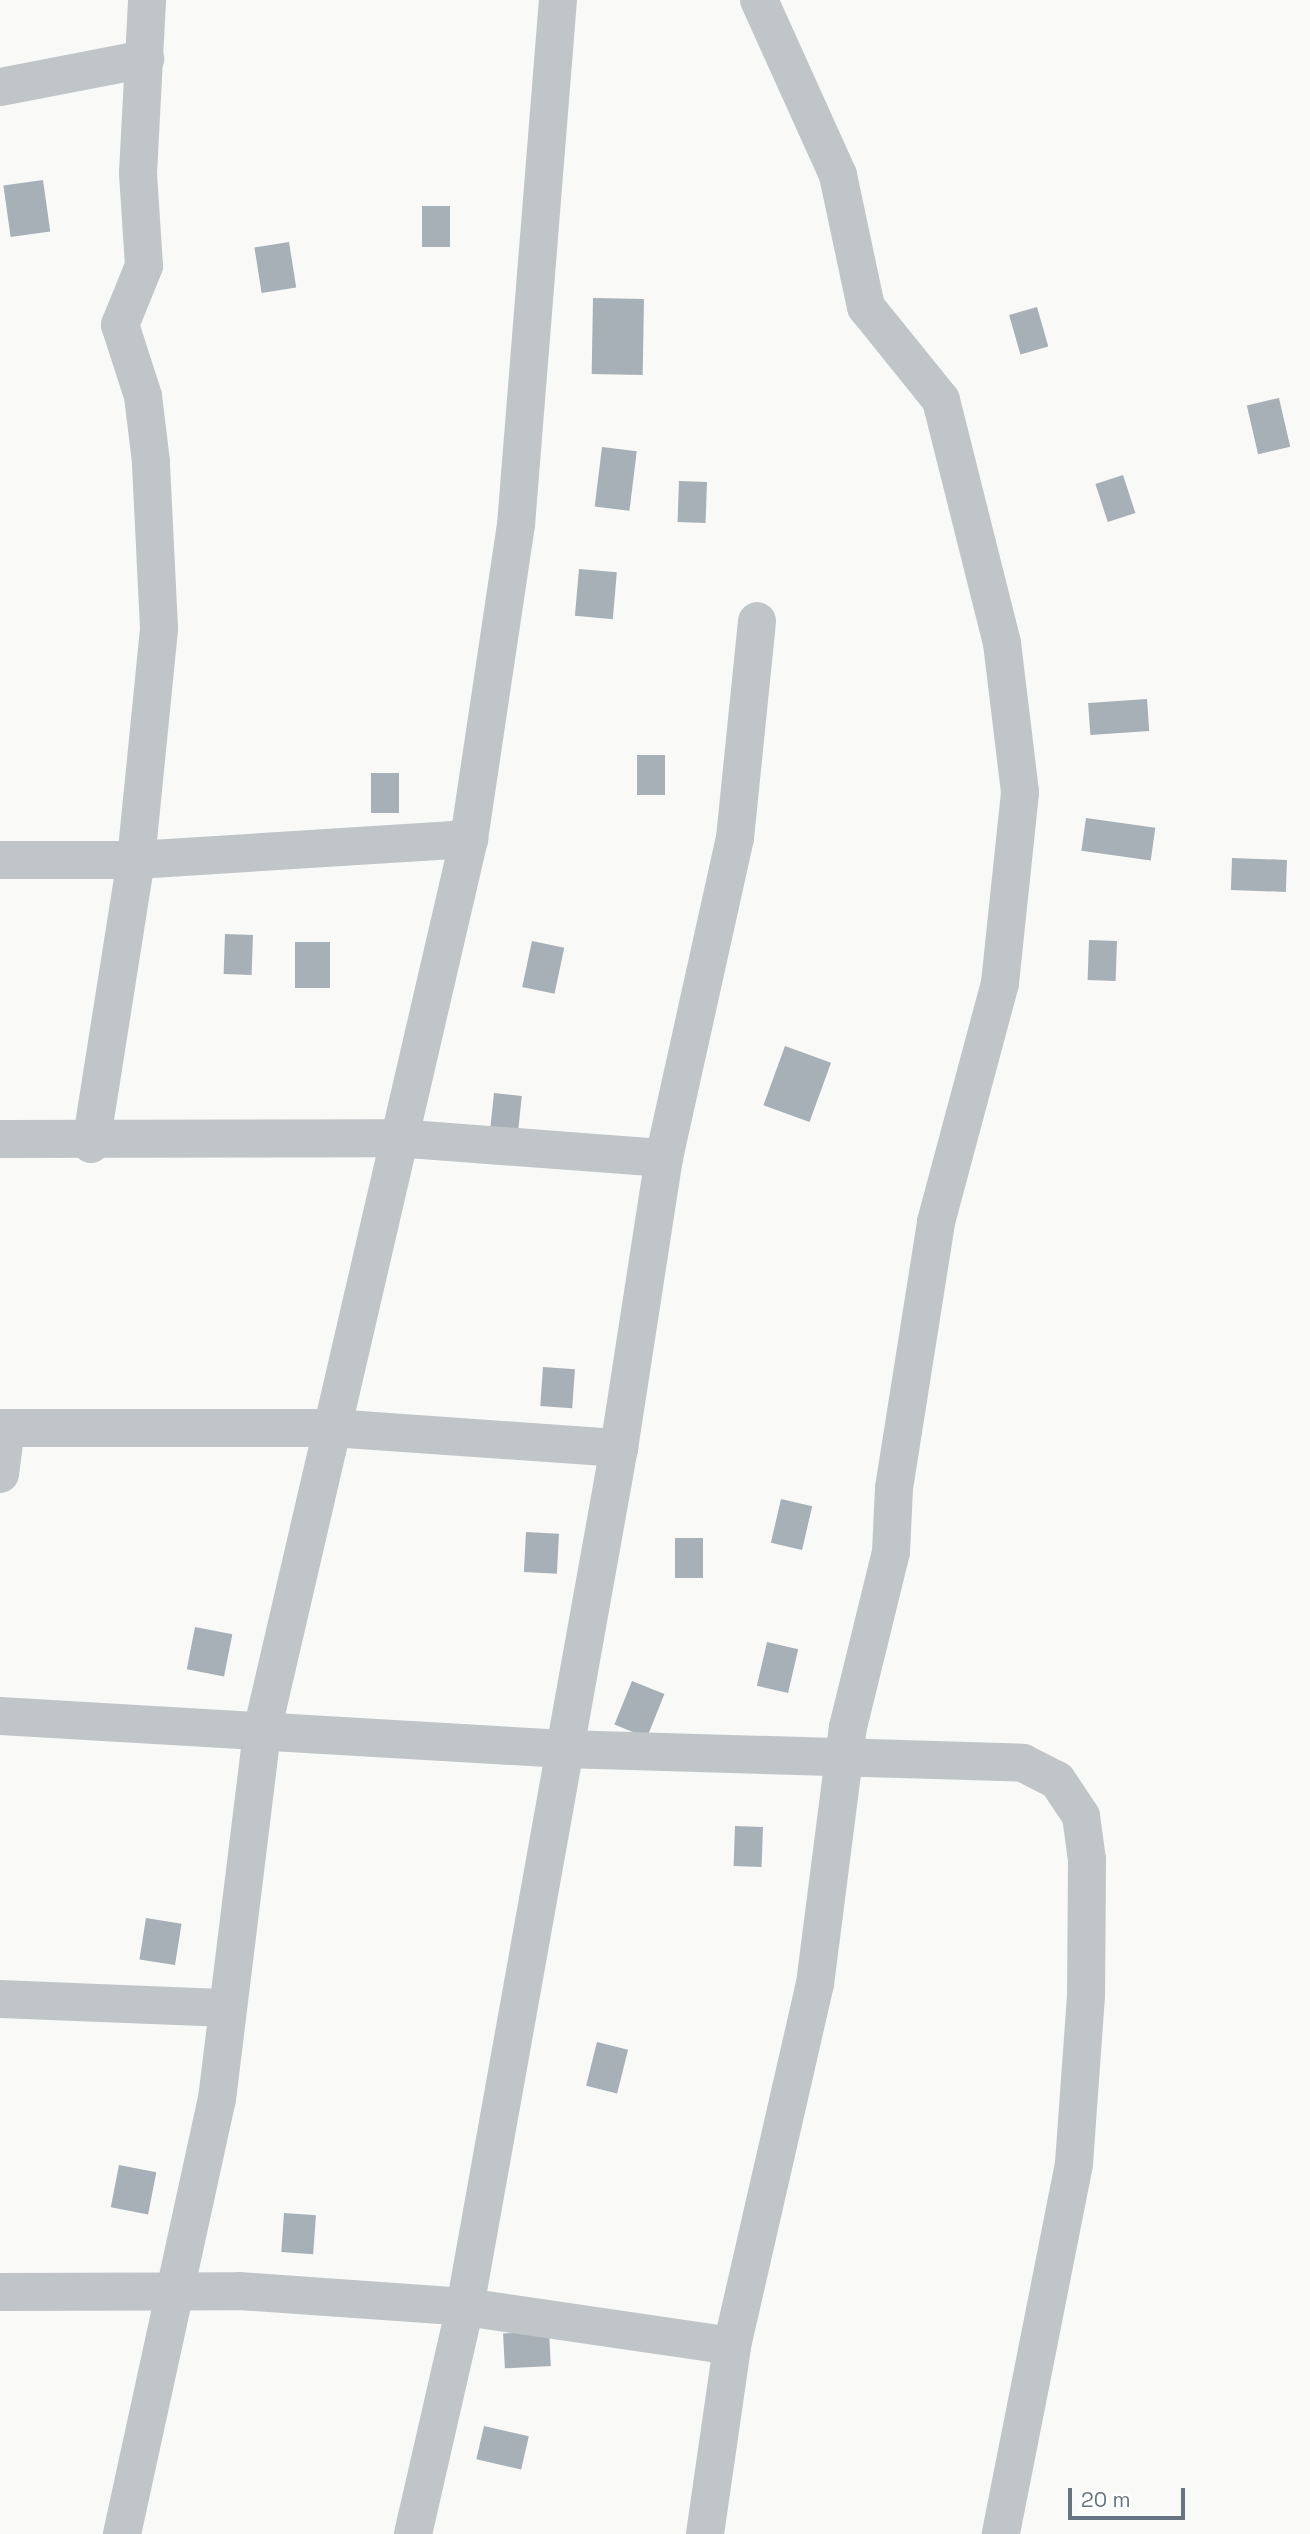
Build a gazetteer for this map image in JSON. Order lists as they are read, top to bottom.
{
  "scale_bar": "20 m"
}
